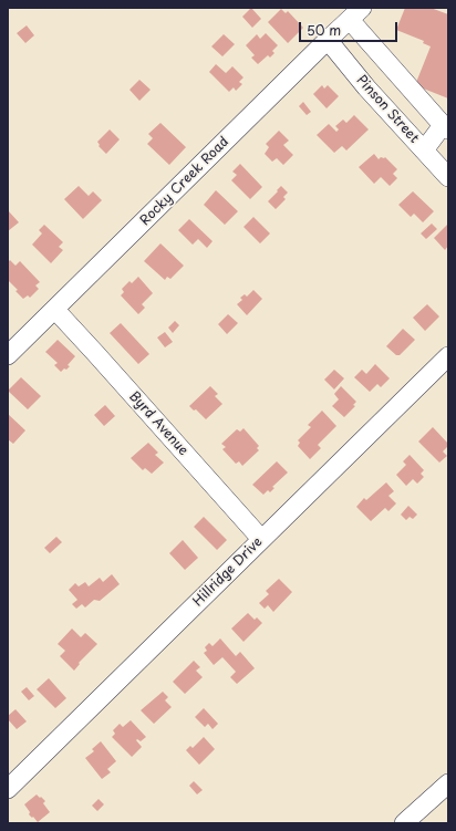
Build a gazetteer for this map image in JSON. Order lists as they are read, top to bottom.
{
  "streets": {
    "street": [
      "Pinson Street",
      "Rocky Creek Road",
      "Byrd Avenue",
      "Hillridge Drive"
    ]
  },
  "crossings": [
    ["Pinson Street", "Rocky Creek Road"],
    ["Rocky Creek Road", "Byrd Avenue"],
    ["Byrd Avenue", "Hillridge Drive"]
  ],
  "scale_bar": "50 m"
}
